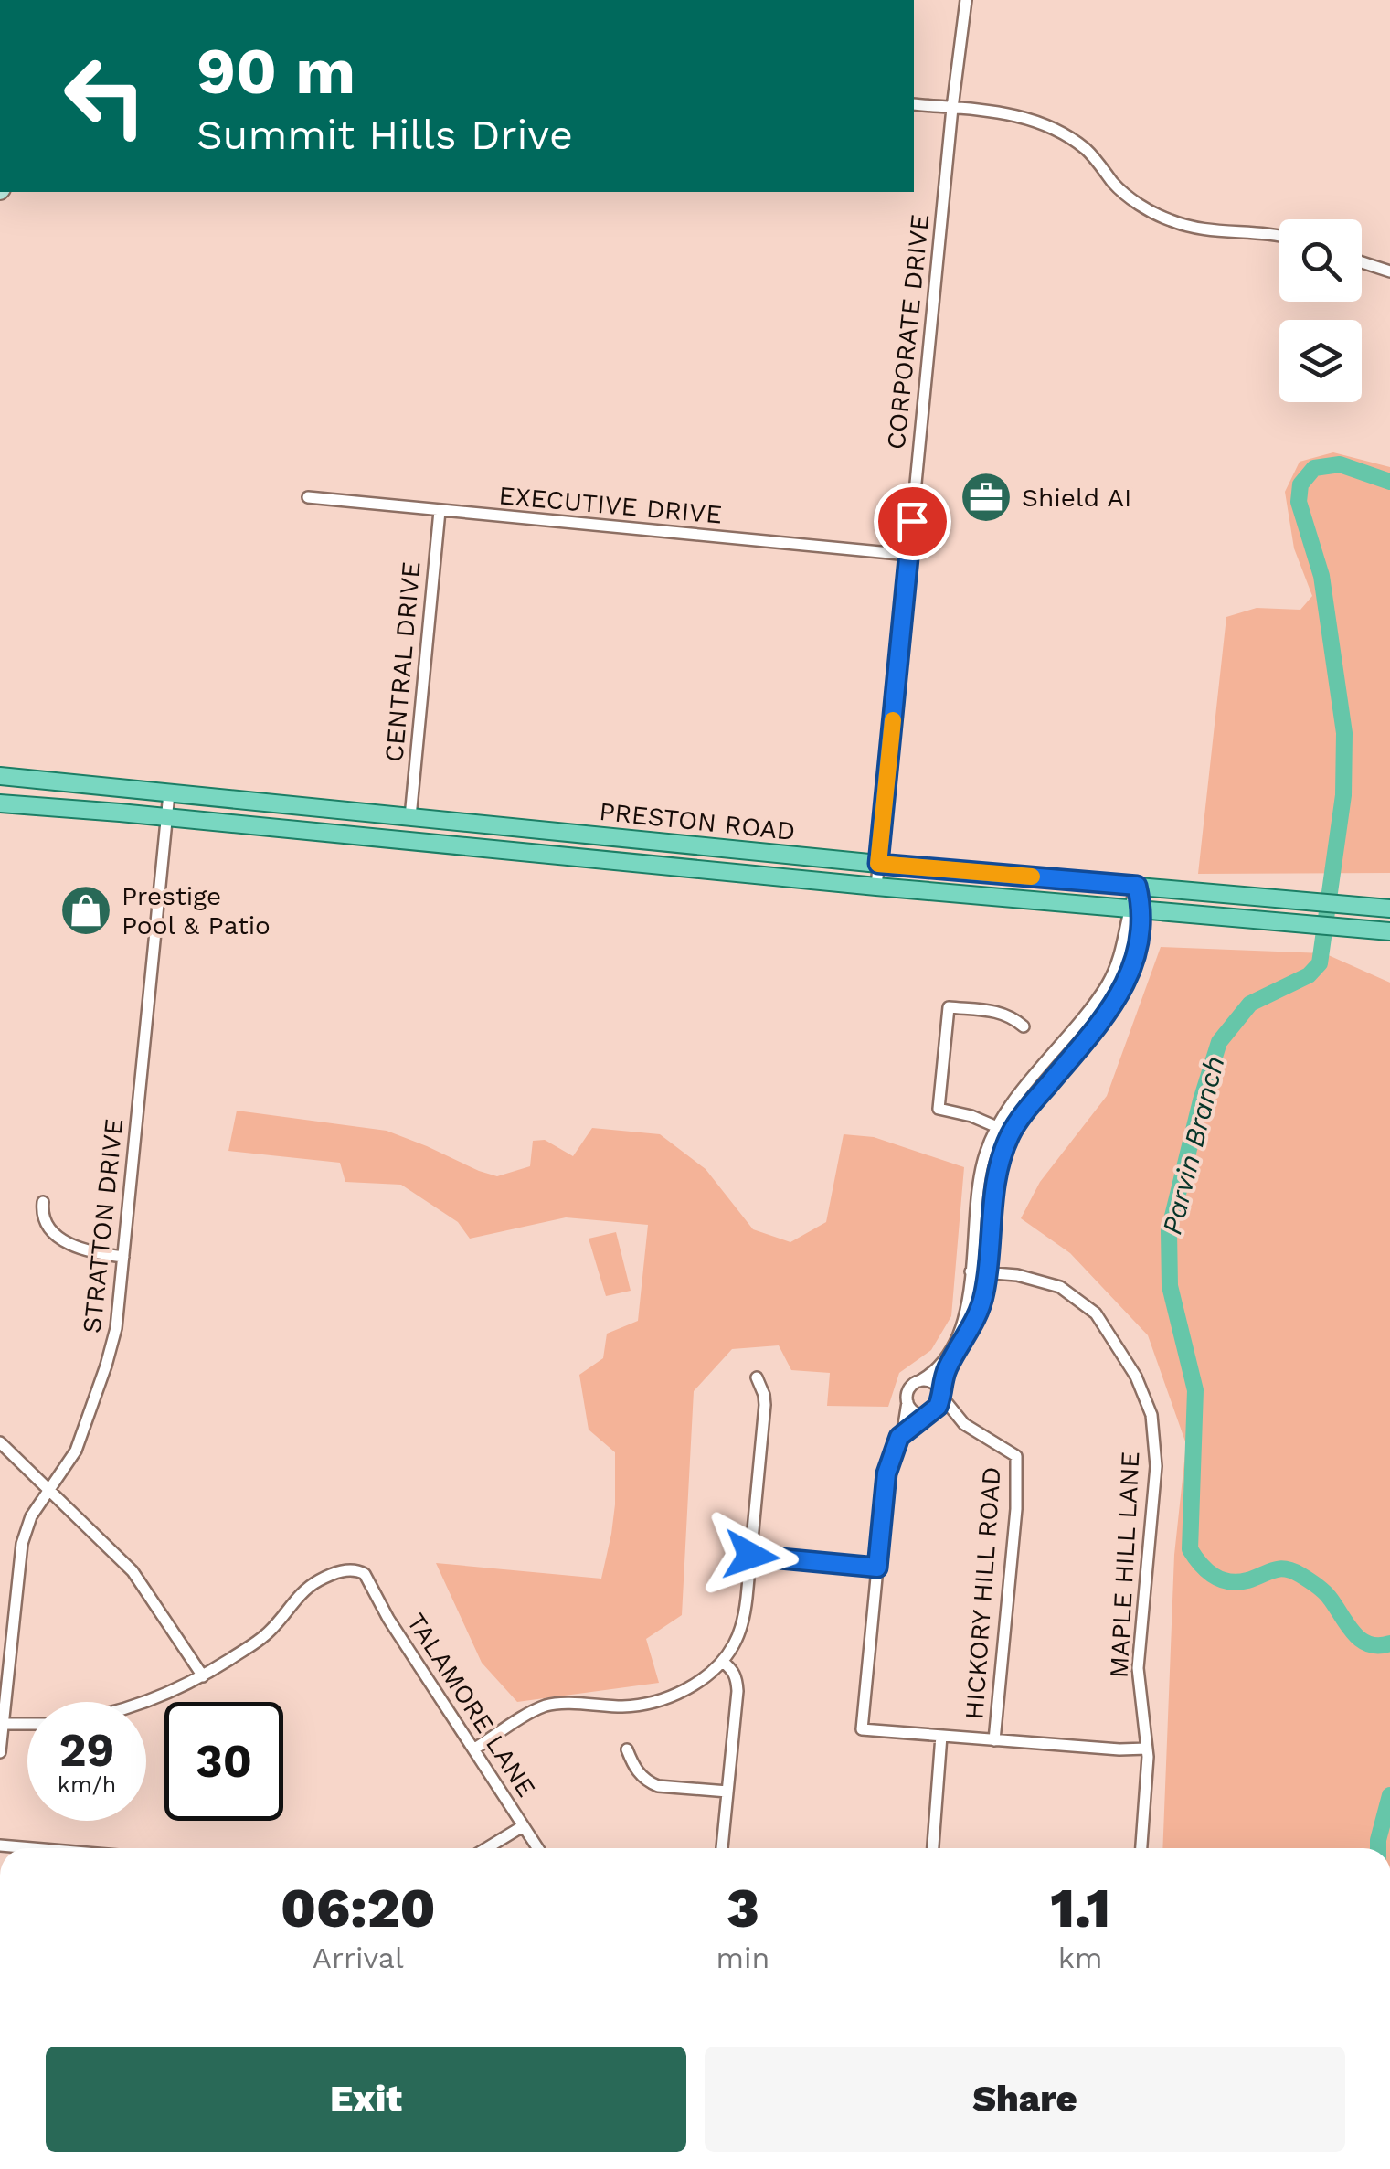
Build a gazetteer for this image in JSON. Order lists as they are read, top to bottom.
{
  "streets": {
    "main road": ["PRESTON ROAD"],
    "street": [
      "CORPORATE DRIVE",
      "EXECUTIVE DRIVE",
      "CENTRAL DRIVE",
      "STRATTON DRIVE",
      "MAPLE HILL LANE",
      "HICKORY HILL ROAD",
      "TALAMORE LANE"
    ]
  },
  "crossings": [
    ["CORPORATE DRIVE", "EXECUTIVE DRIVE"],
    ["CORPORATE DRIVE", "PRESTON ROAD"],
    ["EXECUTIVE DRIVE", "CENTRAL DRIVE"],
    ["CENTRAL DRIVE", "PRESTON ROAD"],
    ["PRESTON ROAD", "STRATTON DRIVE"]
  ],
  "water": ["Parvin Branch"],
  "places": {
    "office": ["Shield AI"],
    "shop": ["Prestige Pool & Patio"]
  },
  "page": {
    "turn": ["90 m", "Summit Hills Drive"],
    "speed": "29 km/h",
    "limit": "30",
    "eta": [
      "06:20",
      "Arrival",
      "3",
      "min",
      "1.1",
      "km"
    ],
    "buttons": ["Exit", "Share"]
  }
}
